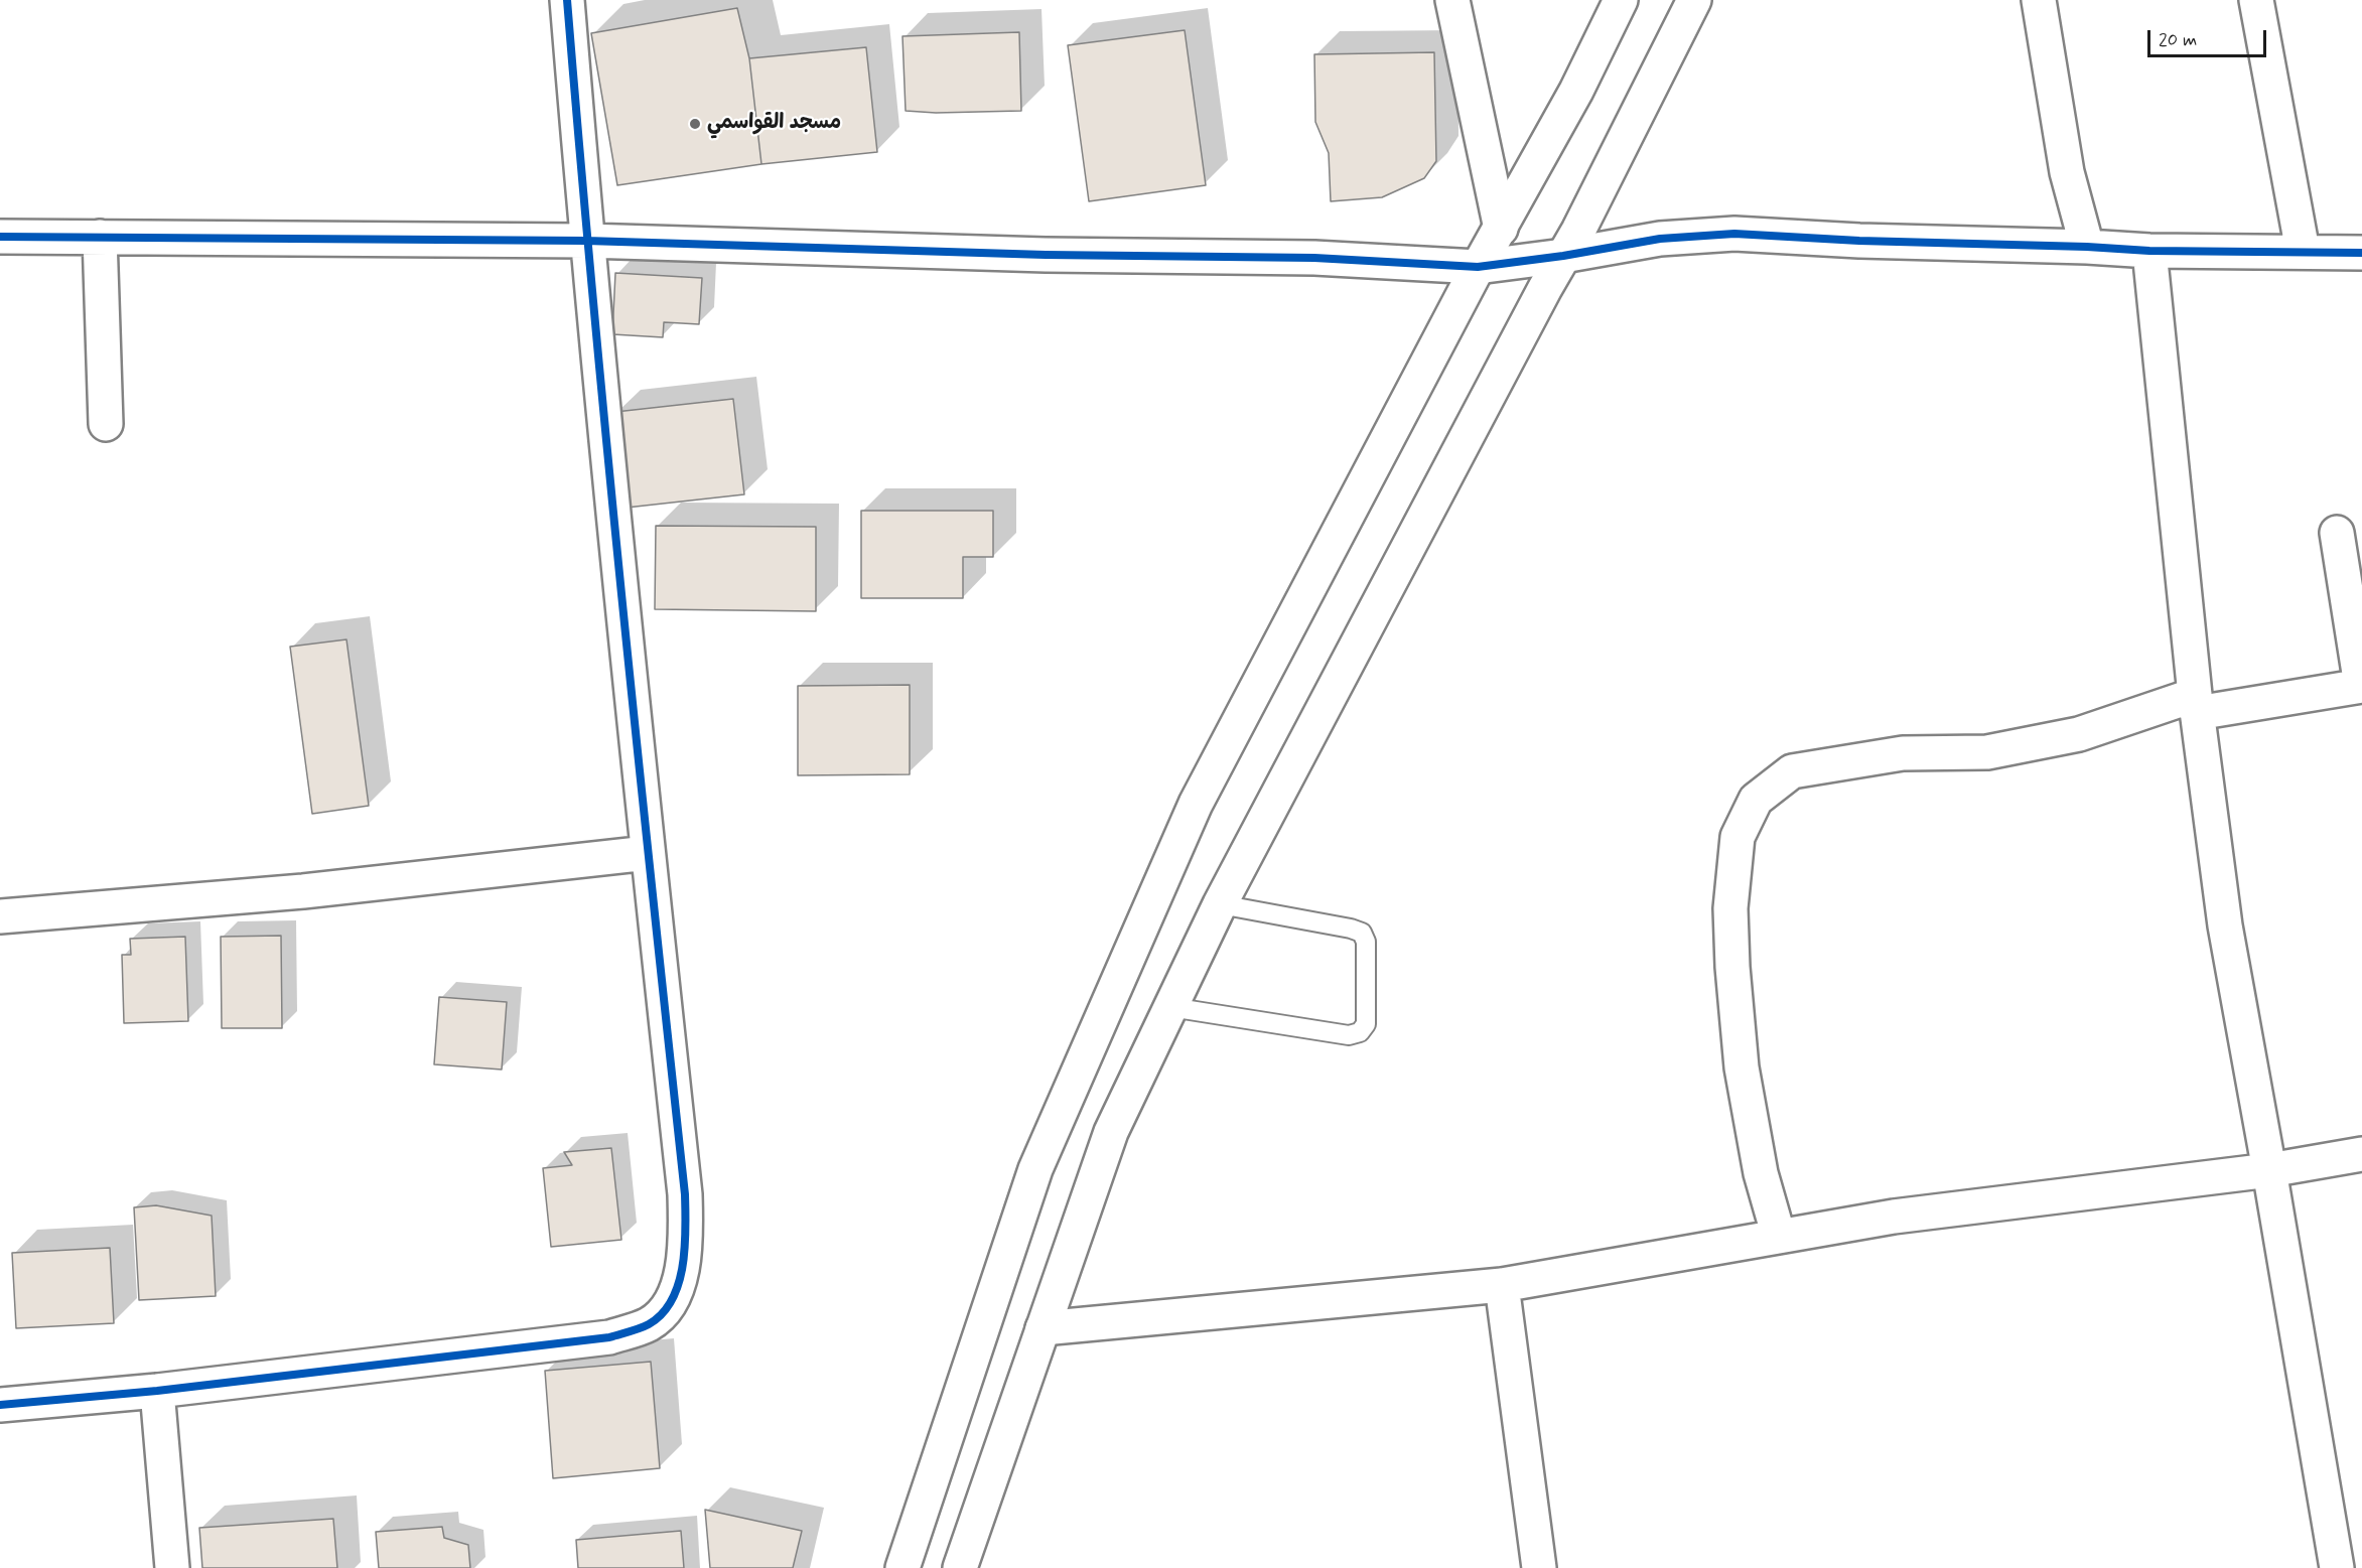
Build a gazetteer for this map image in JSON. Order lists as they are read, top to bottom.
{
  "places": ["مسجد القواسمي"],
  "scale_bar": "20 m"
}
